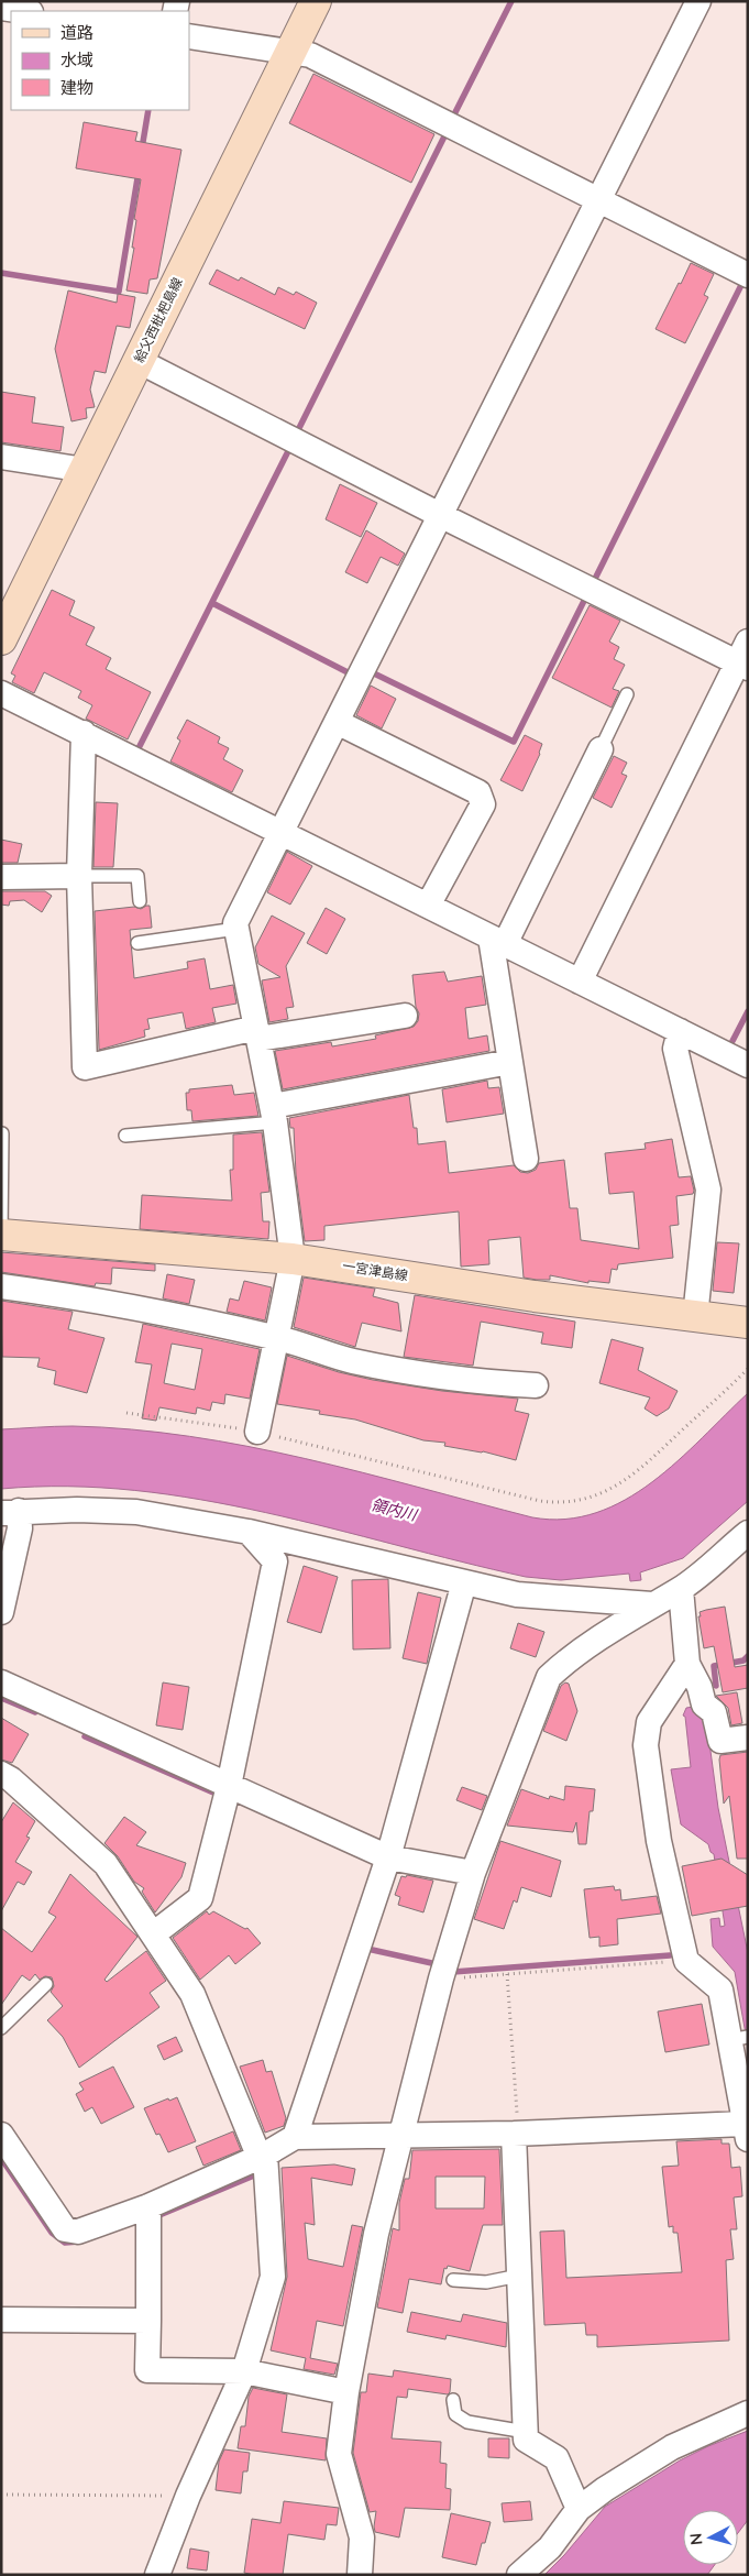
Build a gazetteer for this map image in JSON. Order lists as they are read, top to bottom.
{
  "streets": {
    "main road": ["給父西枇杷島線", "一宮津島線"]
  },
  "water": ["領内川"],
  "legend": ["道路", "水域", "建物"],
  "north": "left"
}
